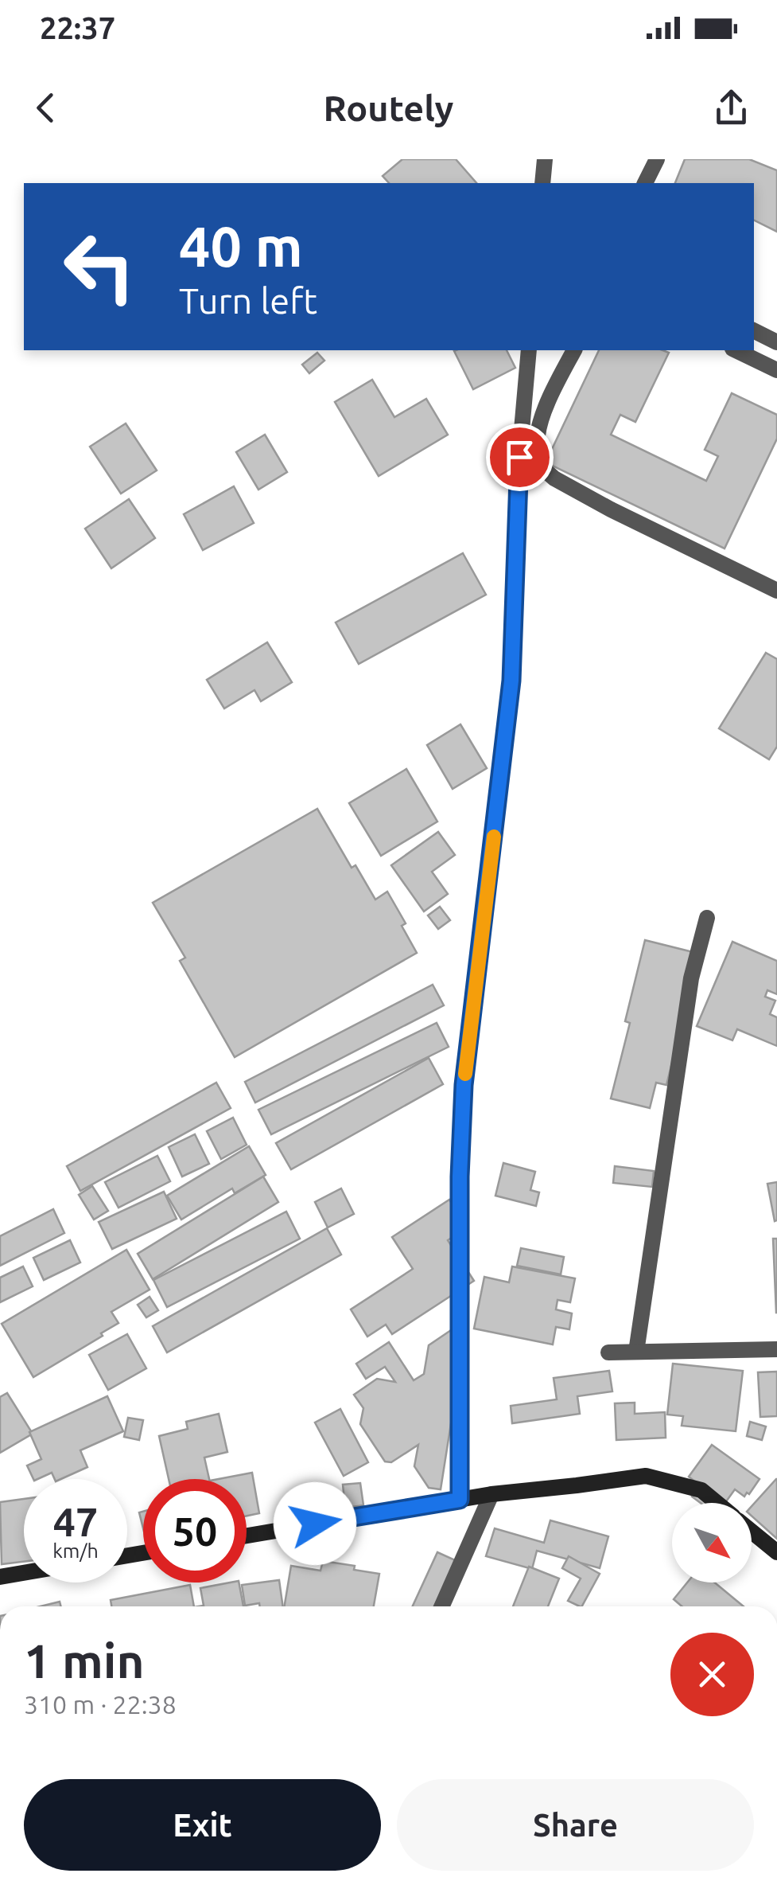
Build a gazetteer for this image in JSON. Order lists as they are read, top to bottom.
{
  "north": "bottom right",
  "page": {
    "status": "22:37",
    "header": "Routely",
    "turn": ["40 m", "Turn left"],
    "speed": "47 km/h",
    "limit": "50",
    "heading": ["1 min", "310 m · 22:38"],
    "buttons": ["Exit", "Share"]
  }
}
